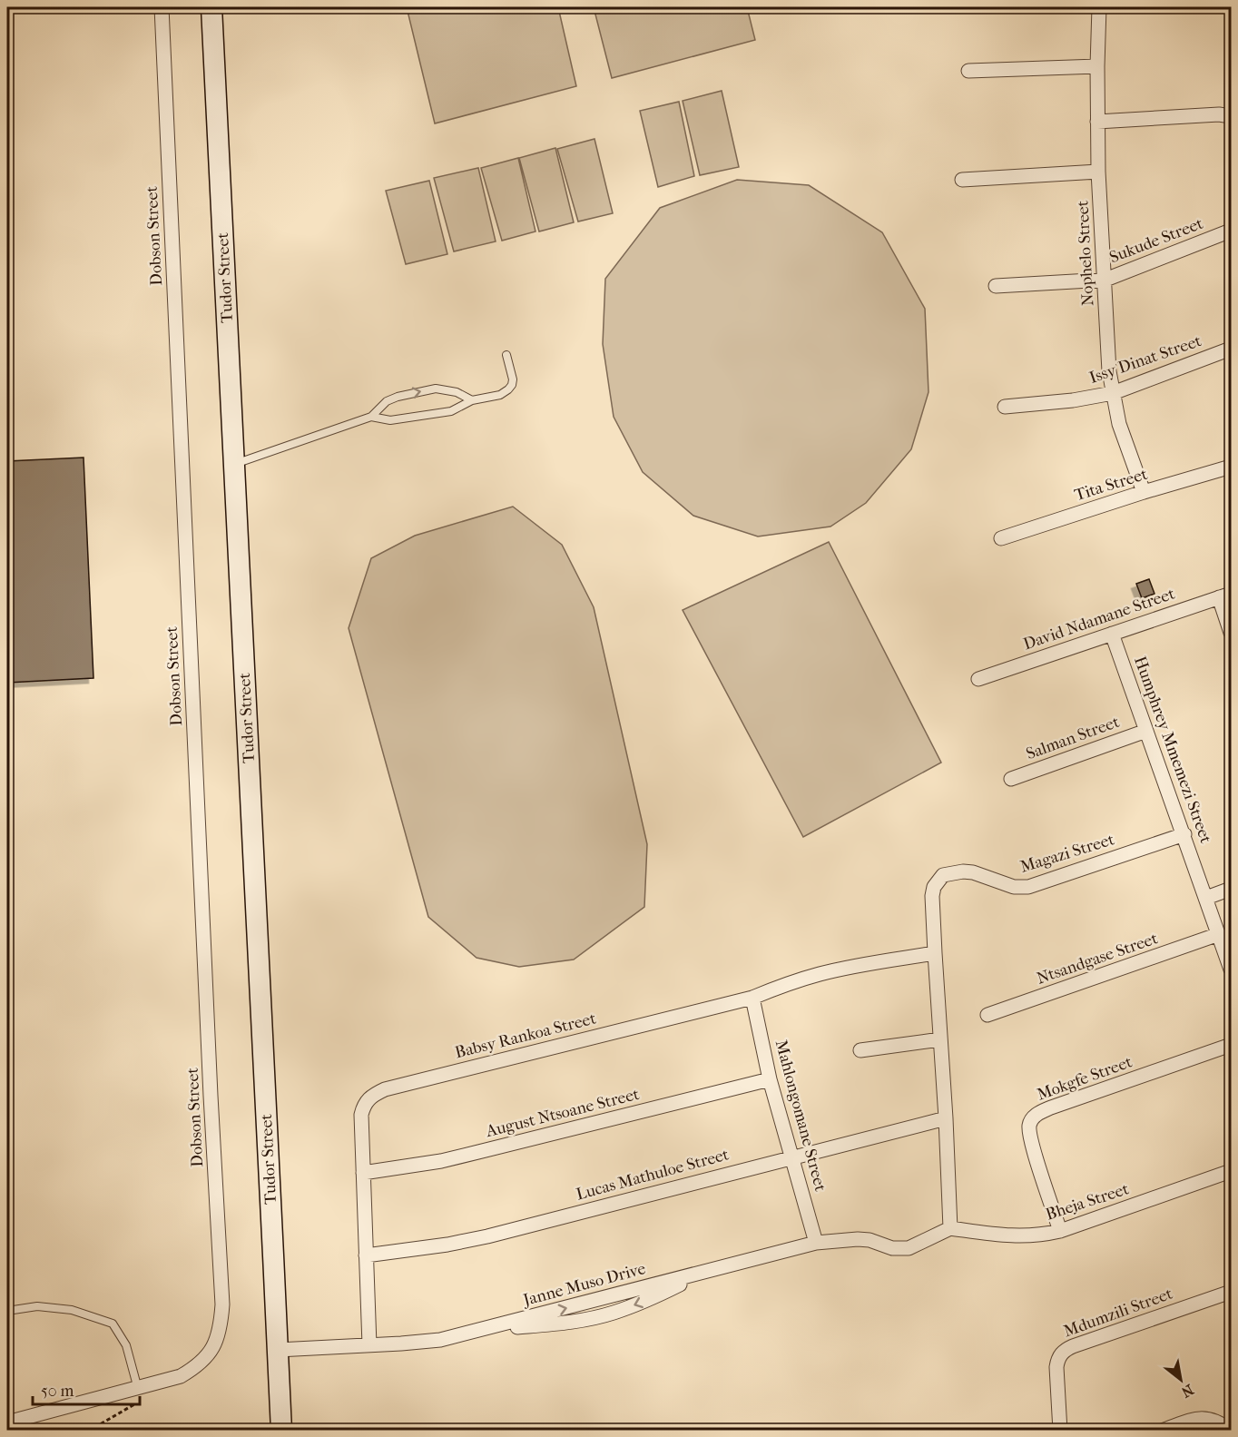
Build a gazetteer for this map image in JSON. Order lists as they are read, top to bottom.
{
  "streets": {
    "street": [
      "Dobson Street",
      "Sukude Street",
      "Nophelo Street",
      "Tudor Street",
      "Issy Dinat Street",
      "Tita Street",
      "David Ndamane Street",
      "Salman Street",
      "Humphrey Mmemezi Street",
      "Magazi Street",
      "Ntsandgase Street",
      "Babsy Rankoa Street",
      "Mokgfe Street",
      "August Ntsoane Street",
      "Mahlongomane Street",
      "Lucas Mathuloe Street",
      "Bheja Street",
      "Janne Muso Drive",
      "Mdumzili Street"
    ]
  },
  "crossings": [
    ["Sukude Street", "Nophelo Street"],
    ["Nophelo Street", "Issy Dinat Street"],
    ["Nophelo Street", "Tita Street"],
    ["Tudor Street", "Janne Muso Drive"],
    ["David Ndamane Street", "Humphrey Mmemezi Street"],
    ["Salman Street", "Humphrey Mmemezi Street"],
    ["Humphrey Mmemezi Street", "Magazi Street"],
    ["Humphrey Mmemezi Street", "Ntsandgase Street"],
    ["Magazi Street", "Babsy Rankoa Street"],
    ["Babsy Rankoa Street", "August Ntsoane Street"],
    ["Babsy Rankoa Street", "Mahlongomane Street"],
    ["Babsy Rankoa Street", "Lucas Mathuloe Street"],
    ["Babsy Rankoa Street", "Janne Muso Drive"],
    ["Mokgfe Street", "Bheja Street"],
    ["August Ntsoane Street", "Mahlongomane Street"],
    ["Mahlongomane Street", "Lucas Mathuloe Street"],
    ["Mahlongomane Street", "Janne Muso Drive"],
    ["Bheja Street", "Janne Muso Drive"]
  ],
  "scale_bar": "50 m",
  "north": "bottom right"
}
